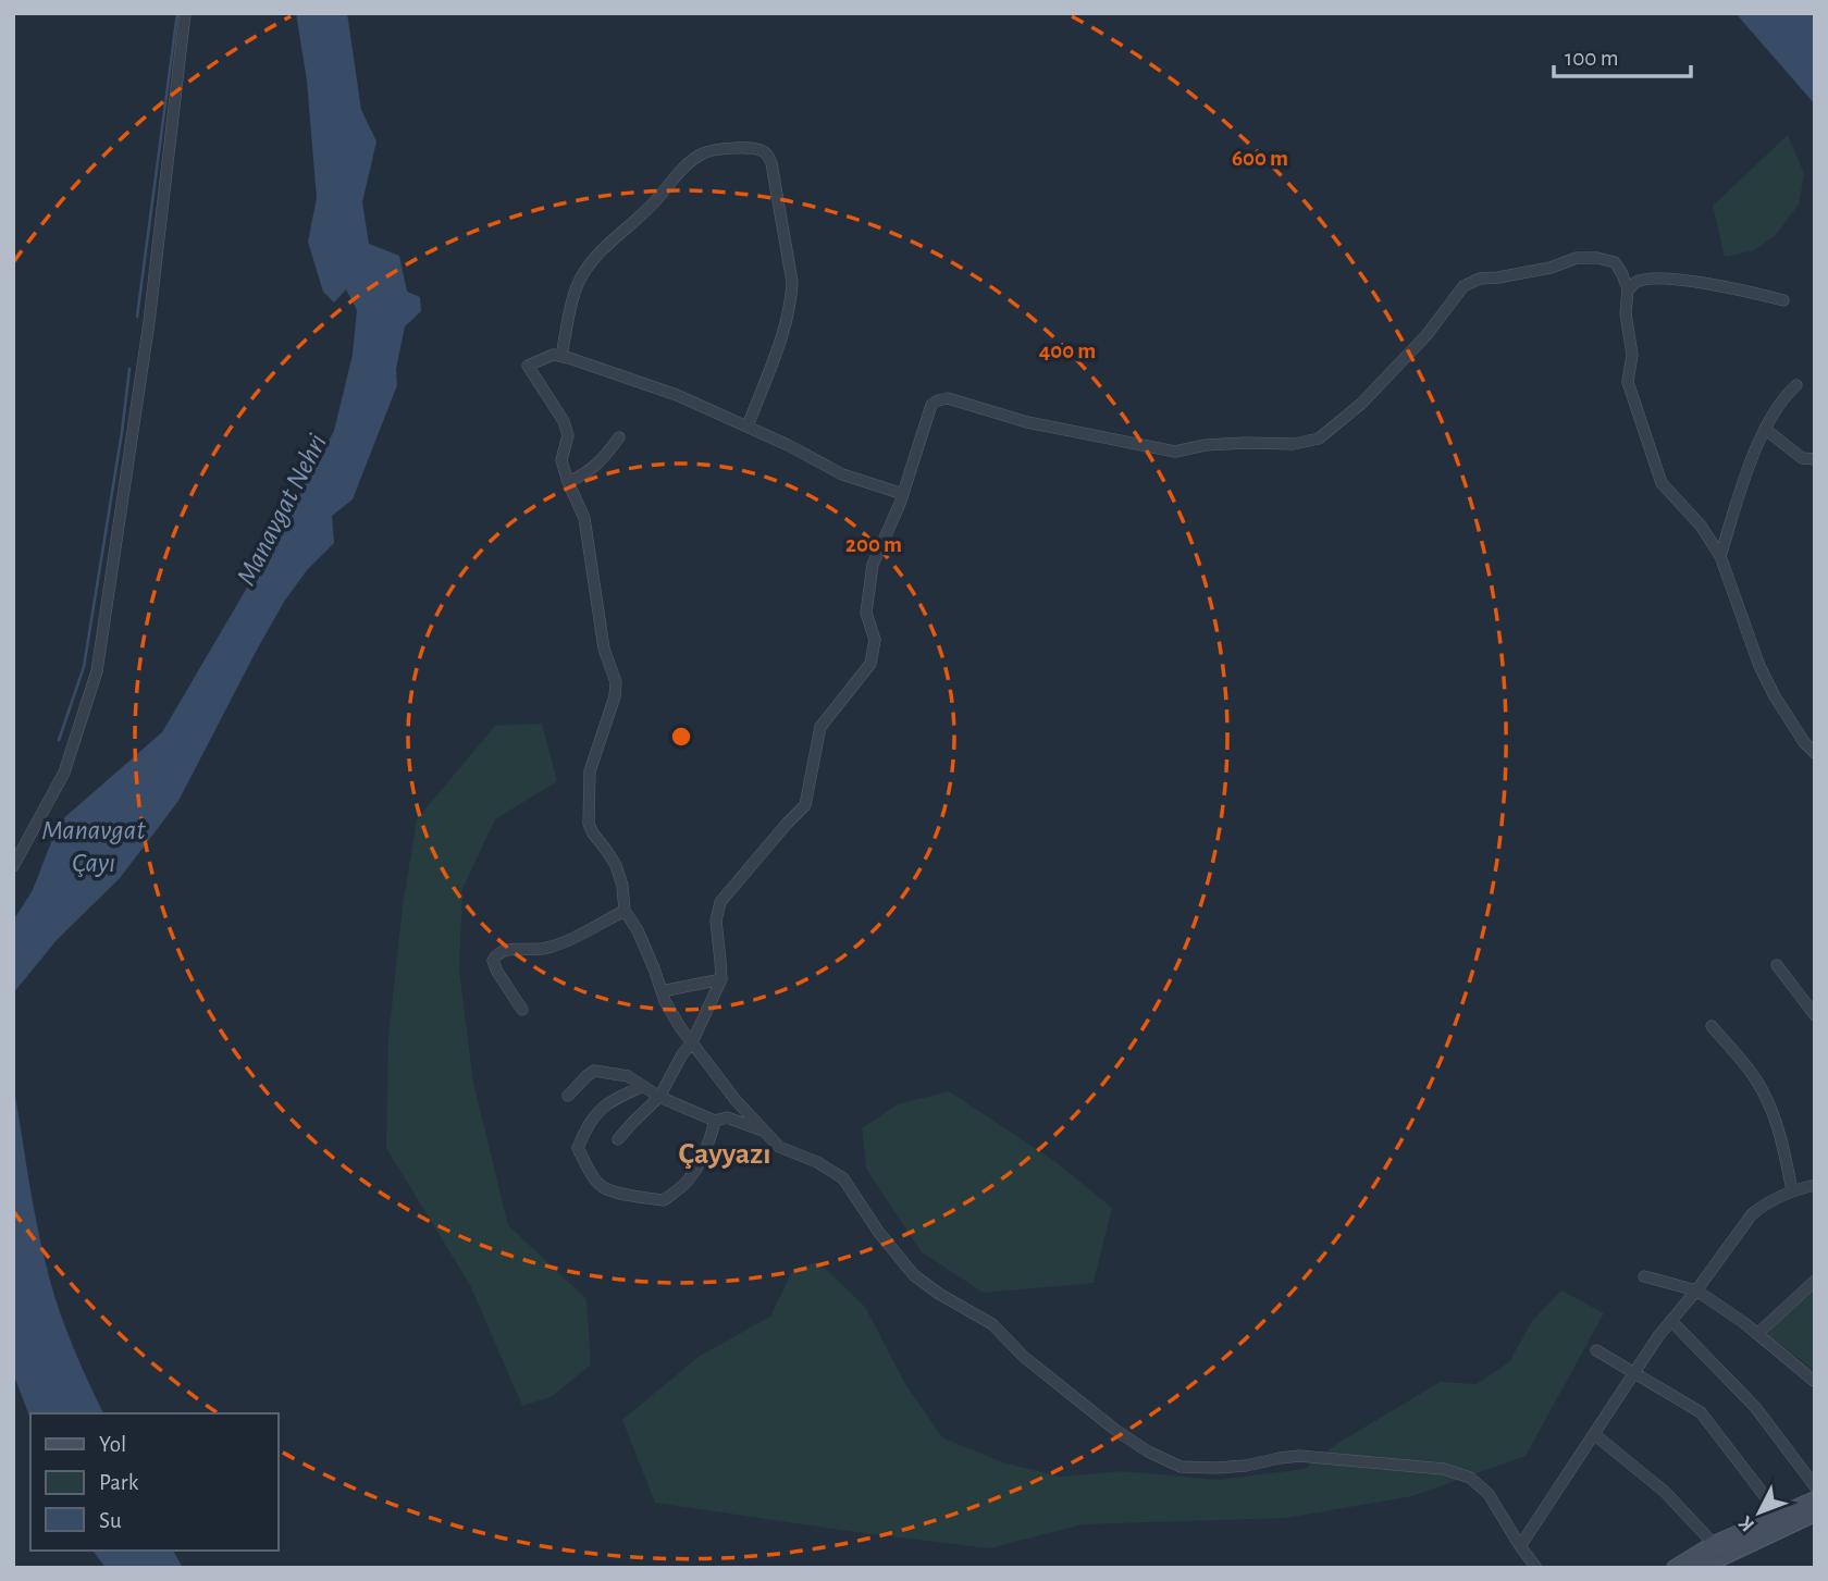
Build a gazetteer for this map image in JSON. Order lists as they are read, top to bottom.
{
  "districts": ["Çayyazı"],
  "water": ["Manavgat Nehri", "Manavgat Çayı"],
  "legend": ["Yol", "Park", "Su"],
  "scale_bar": "100 m",
  "north": "bottom left",
  "rings": ["600 m", "400 m", "200 m"]
}
